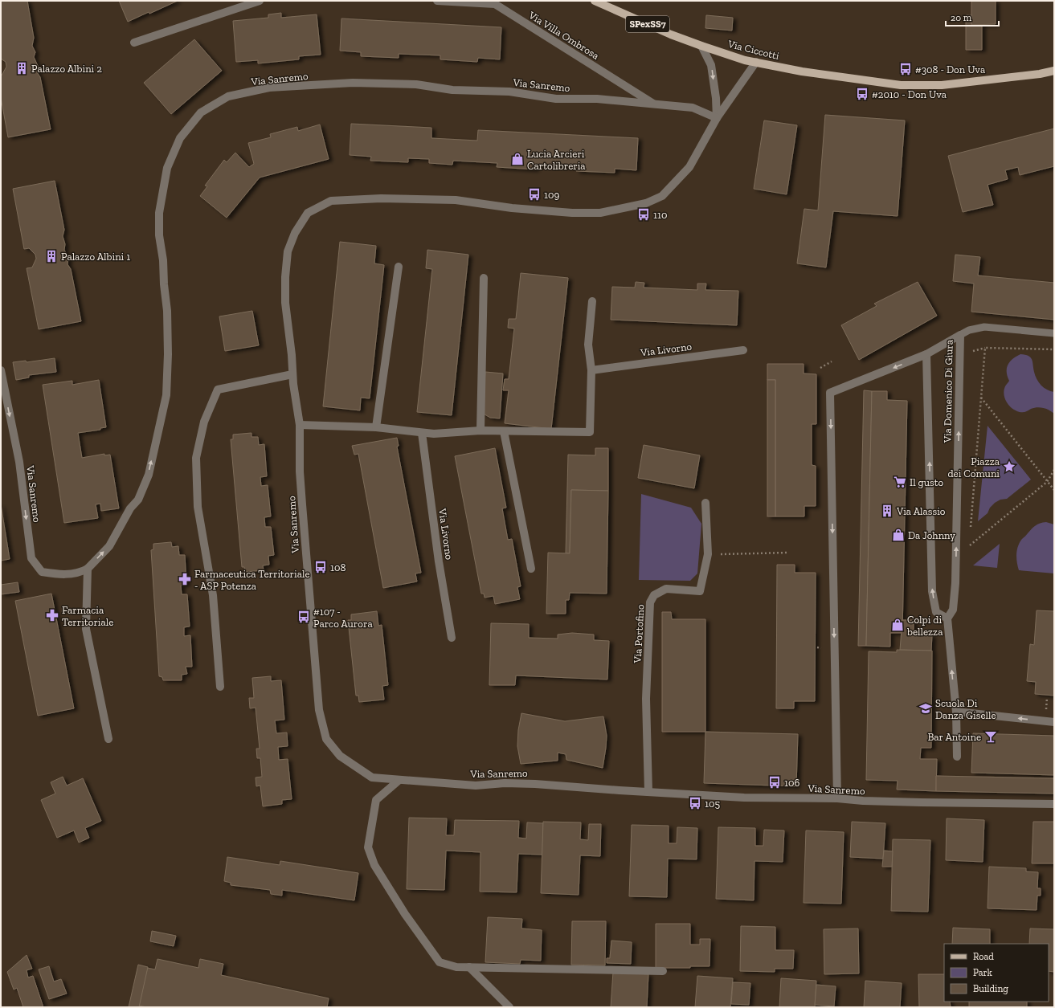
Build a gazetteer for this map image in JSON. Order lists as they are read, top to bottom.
{
  "streets": {
    "main road": ["SPexSS7", "Via Ciccotti"],
    "street": [
      "Via Villa Ombrosa",
      "Via Sanremo",
      "Via Livorno",
      "Via Domenico Di Giura",
      "Via Portofino"
    ]
  },
  "crossings": [
    ["SPexSS7", "Via Ciccotti"],
    ["Via Villa Ombrosa", "Via Sanremo"],
    ["Via Ciccotti", "Via Sanremo"],
    ["Via Sanremo", "Via Portofino"]
  ],
  "one_way": ["Via Domenico Di Giura"],
  "places": {
    "building": ["Palazzo Albini 2", "Palazzo Albini 1", "Via Alassio"],
    "bus stop": [
      "#308 - Don Uva",
      "#2010 - Don Uva",
      "109",
      "110",
      "108",
      "#107 - Parco Aurora",
      "106",
      "105"
    ],
    "shop": ["Lucia Arcieri Cartolibreria", "Da Johnny", "Colpi di bellezza"],
    "place": ["Piazza dei Comuni"],
    "supermarket": ["Il gusto"],
    "pharmacy": ["Farmaceutica Territoriale - ASP Potenza", "Farmacia Territoriale"],
    "school or university": ["Scuola Di Danza Giselle"],
    "bar": ["Bar Antoine"]
  },
  "legend": ["Road", "Park", "Building"],
  "scale_bar": "20 m"
}
